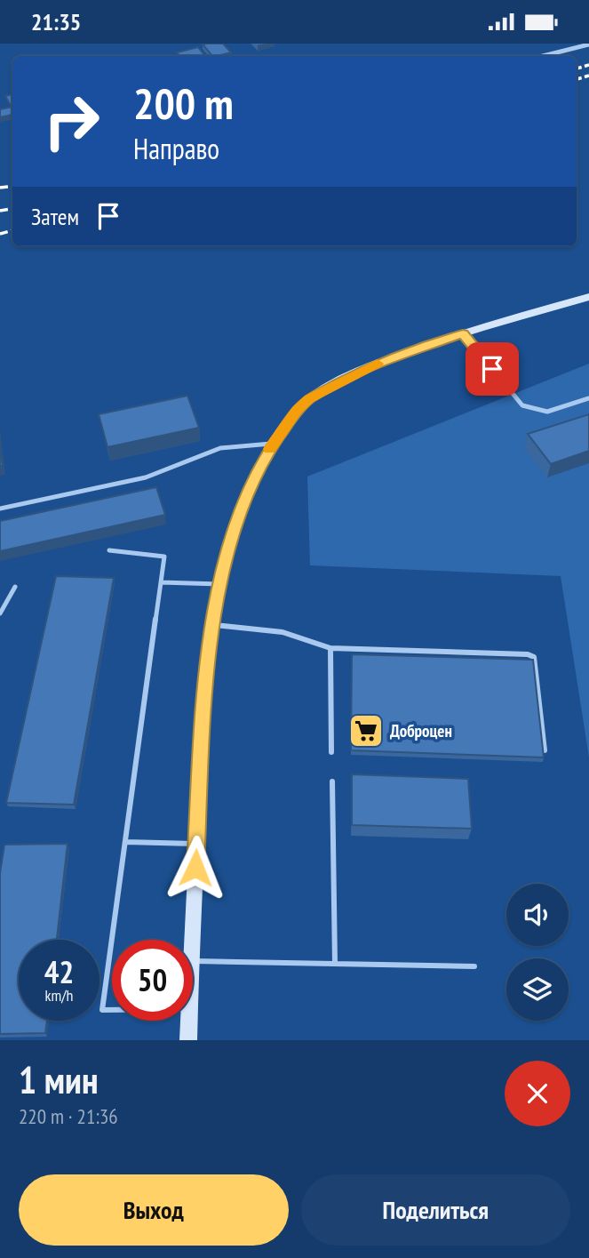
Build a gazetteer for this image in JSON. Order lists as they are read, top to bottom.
{
  "places": {
    "supermarket": ["Доброцен"]
  },
  "page": {
    "status": "21:35",
    "turn": ["200 m", "Направо"],
    "then": "Затем",
    "speed": "42 km/h",
    "limit": "50",
    "heading": ["1 мин", "220 m · 21:36"],
    "buttons": ["Выход", "Поделиться"]
  }
}
